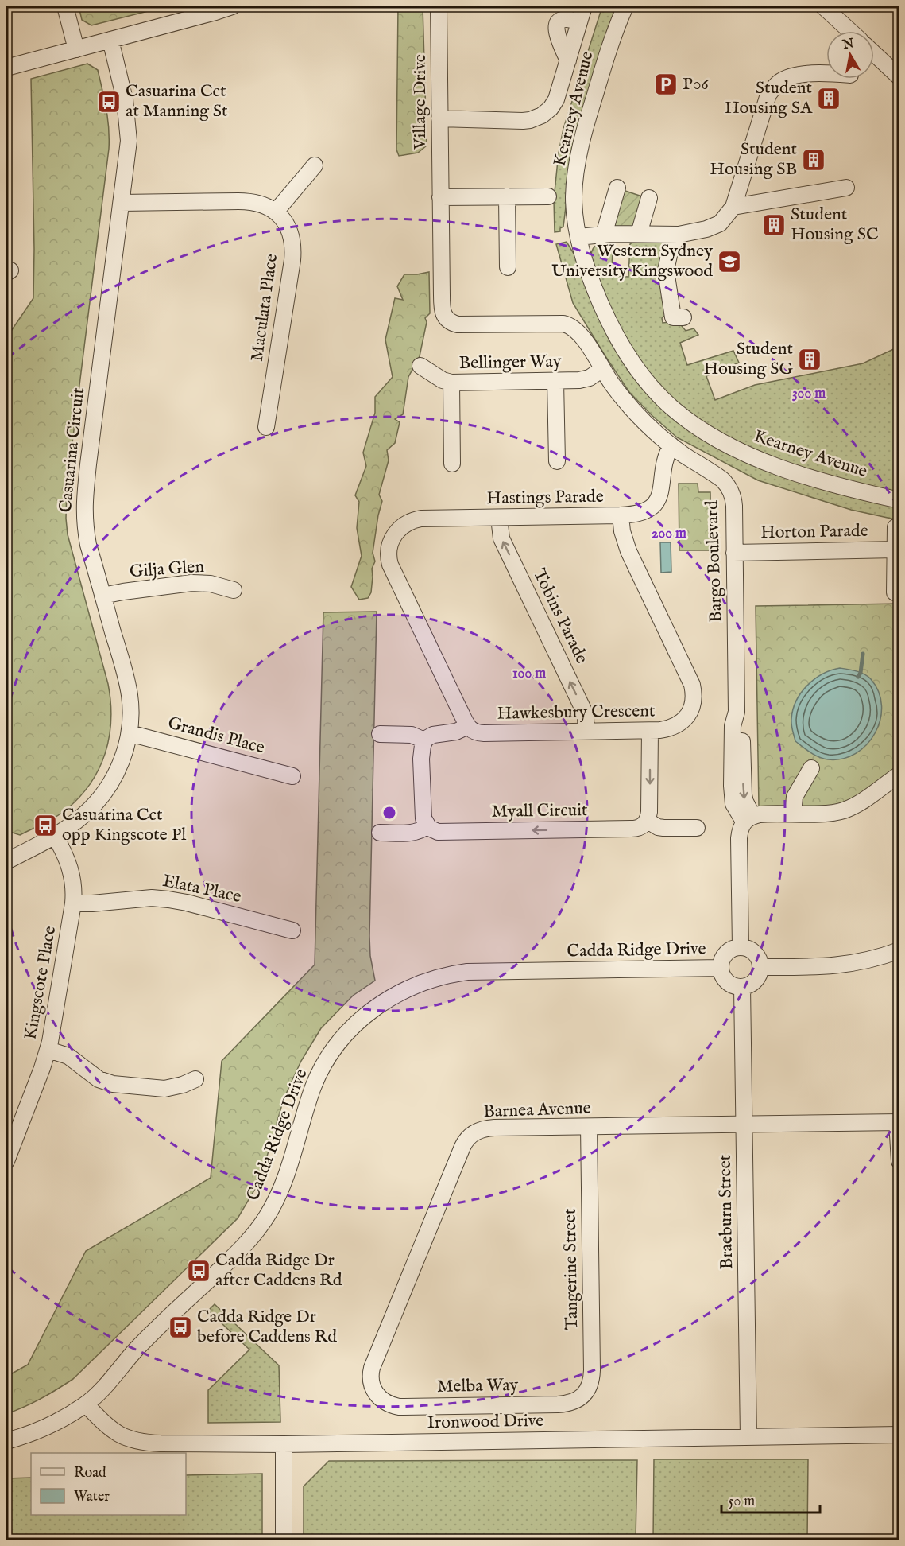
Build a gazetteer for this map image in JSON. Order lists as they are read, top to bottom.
{
  "streets": {
    "street": [
      "Village Drive",
      "Kearney Avenue",
      "Maculata Place",
      "Bellinger Way",
      "Casuarina Circuit",
      "Hastings Parade",
      "Horton Parade",
      "Bargo Boulevard",
      "Gilja Glen",
      "Tobins Parade",
      "Hawkesbury Crescent",
      "Grandis Place",
      "Myall Circuit",
      "Elata Place",
      "Cadda Ridge Drive",
      "Kingscote Place",
      "Barnea Avenue",
      "Braeburn Street",
      "Tangerine Street",
      "Melba Way",
      "Ironwood Drive"
    ]
  },
  "crossings": [
    ["Village Drive", "Bargo Boulevard"],
    ["Bellinger Way", "Bargo Boulevard"],
    ["Casuarina Circuit", "Gilja Glen"],
    ["Casuarina Circuit", "Grandis Place"],
    ["Casuarina Circuit", "Kingscote Place"],
    ["Hastings Parade", "Bargo Boulevard"],
    ["Hastings Parade", "Tobins Parade"],
    ["Hastings Parade", "Hawkesbury Crescent"],
    ["Horton Parade", "Bargo Boulevard"],
    ["Tobins Parade", "Hawkesbury Crescent"],
    ["Elata Place", "Kingscote Place"],
    ["Cadda Ridge Drive", "Braeburn Street"],
    ["Cadda Ridge Drive", "Ironwood Drive"],
    ["Barnea Avenue", "Braeburn Street"],
    ["Barnea Avenue", "Tangerine Street"],
    ["Barnea Avenue", "Melba Way"],
    ["Braeburn Street", "Ironwood Drive"],
    ["Tangerine Street", "Melba Way"]
  ],
  "one_way": ["Tobins Parade", "Myall Circuit"],
  "places": {
    "parking": ["P06"],
    "building": [
      "Student Housing SA",
      "Student Housing SB",
      "Student Housing SC",
      "Student Housing SG"
    ],
    "bus stop": [
      "Casuarina Cct at Manning St",
      "Casuarina Cct opp Kingscote Pl",
      "Cadda Ridge Dr after Caddens Rd",
      "Cadda Ridge Dr before Caddens Rd"
    ],
    "school or university": ["Western Sydney University Kingswood"]
  },
  "legend": ["Road", "Water"],
  "scale_bar": "50 m",
  "north": "top",
  "rings": ["300 m", "200 m", "100 m"]
}
